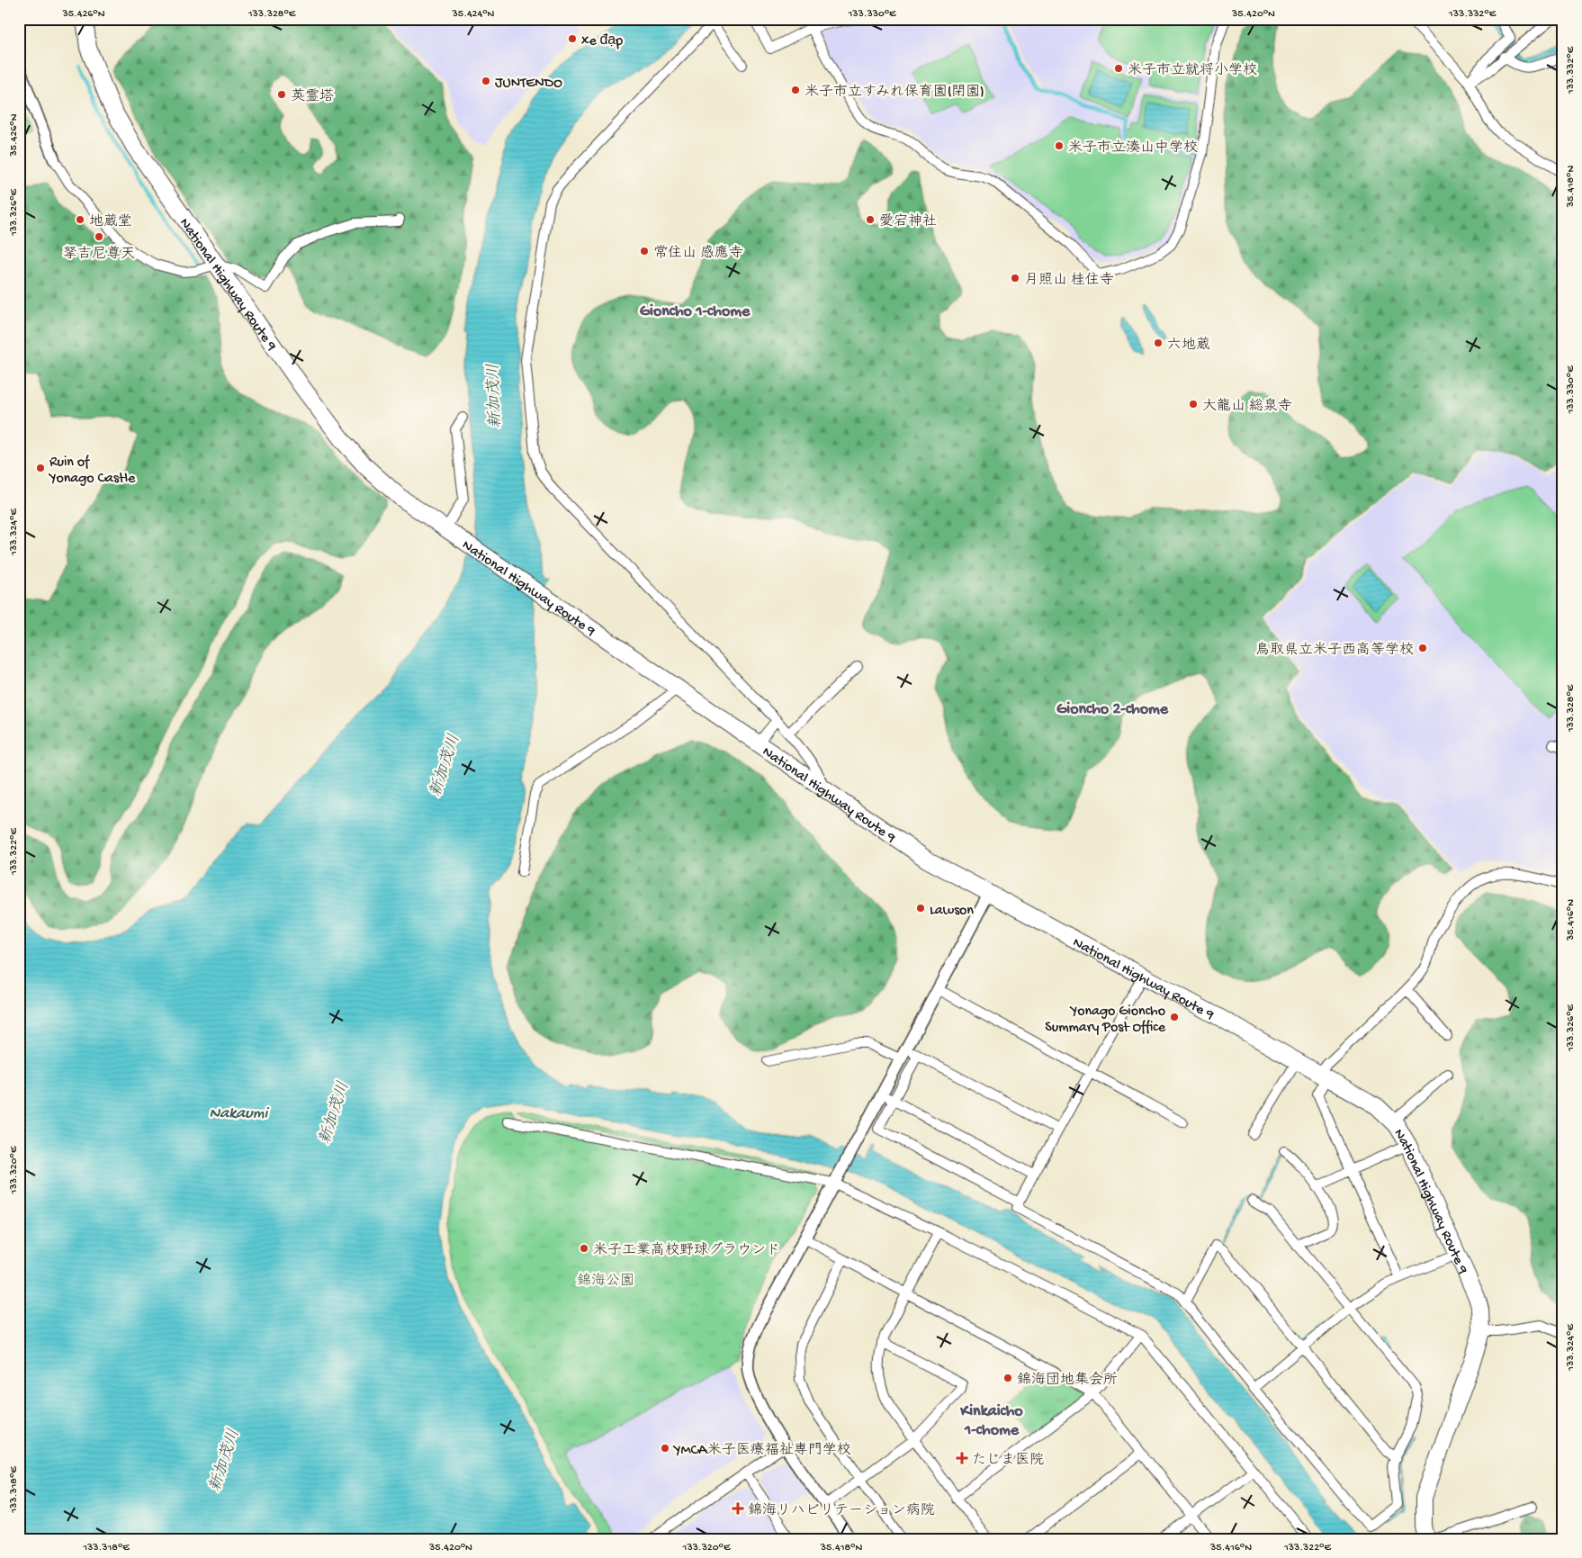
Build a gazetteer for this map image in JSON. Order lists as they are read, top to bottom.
{
  "streets": {
    "highway": ["National Highway Route 9"]
  },
  "districts": ["Gioncho 1-chome", "Gioncho 2-chome", "Kinkaicho 1-chome"],
  "water": ["新加茂川", "Nakaumi"],
  "parks": ["錦海公園"],
  "places": {
    "other": [
      "xe đạp",
      "米子市立就将小学校",
      "JUNTENDO",
      "米子市立すみれ保育園(閉園)",
      "英霊塔",
      "米子市立湊山中学校",
      "地蔵堂",
      "愛宕神社",
      "拏吉尼尊天",
      "常住山 感應寺",
      "月照山 桂住寺",
      "六地蔵",
      "大龍山 総泉寺",
      "Ruin of Yonago Castle",
      "鳥取県立米子西高等学校",
      "Lawson",
      "Yonago Gioncho Summary Post Office",
      "米子工業高校野球グラウンド",
      "錦海団地集会所",
      "YMCA米子医療福祉専門学校"
    ],
    "health": ["たじま医院", "錦海リハビリテーション病院"]
  },
  "coordinates": [
    "35.426°N",
    "133.328°E",
    "35.424°N",
    "133.330°E",
    "35.420°N",
    "133.332°E",
    "35.418°N",
    "133.326°E",
    "133.324°E",
    "133.322°E",
    "35.416°N",
    "133.320°E",
    "133.318°E"
  ]
}
